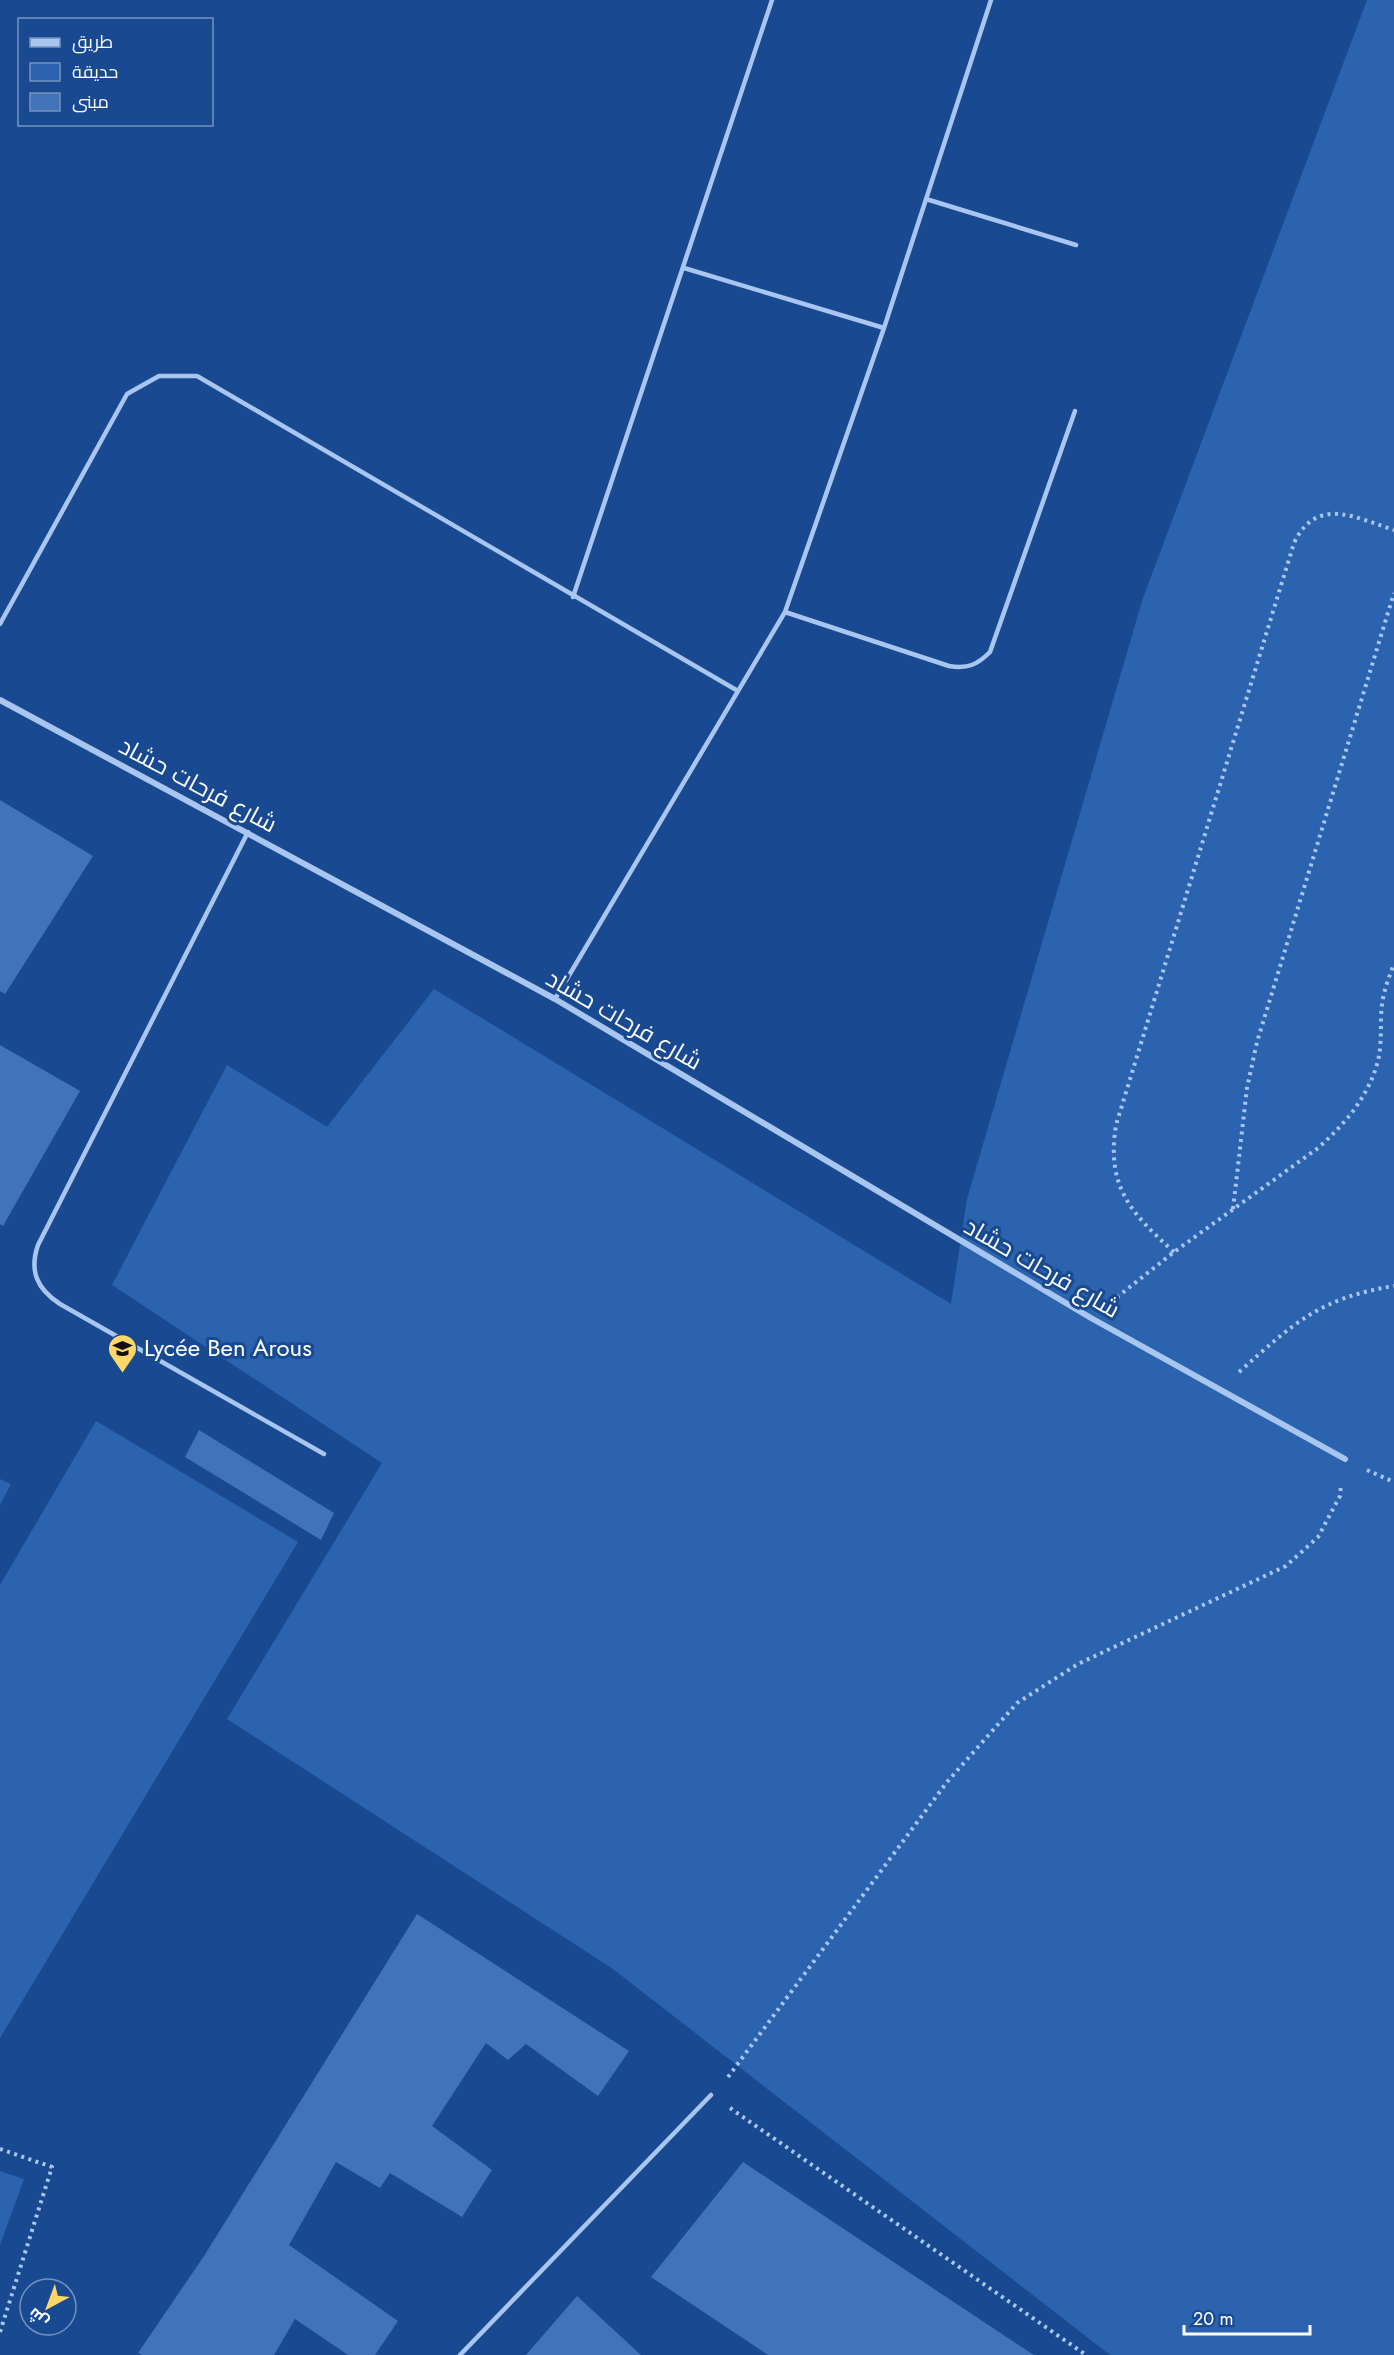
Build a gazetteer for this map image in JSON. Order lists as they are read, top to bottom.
{
  "streets": {
    "street": ["شارع فرحات حشاد"]
  },
  "places": {
    "school or university": ["Lycée Ben Arous"]
  },
  "legend": ["طريق", "حديقة", "مبنى"],
  "scale_bar": "20 m",
  "north": "bottom left"
}
